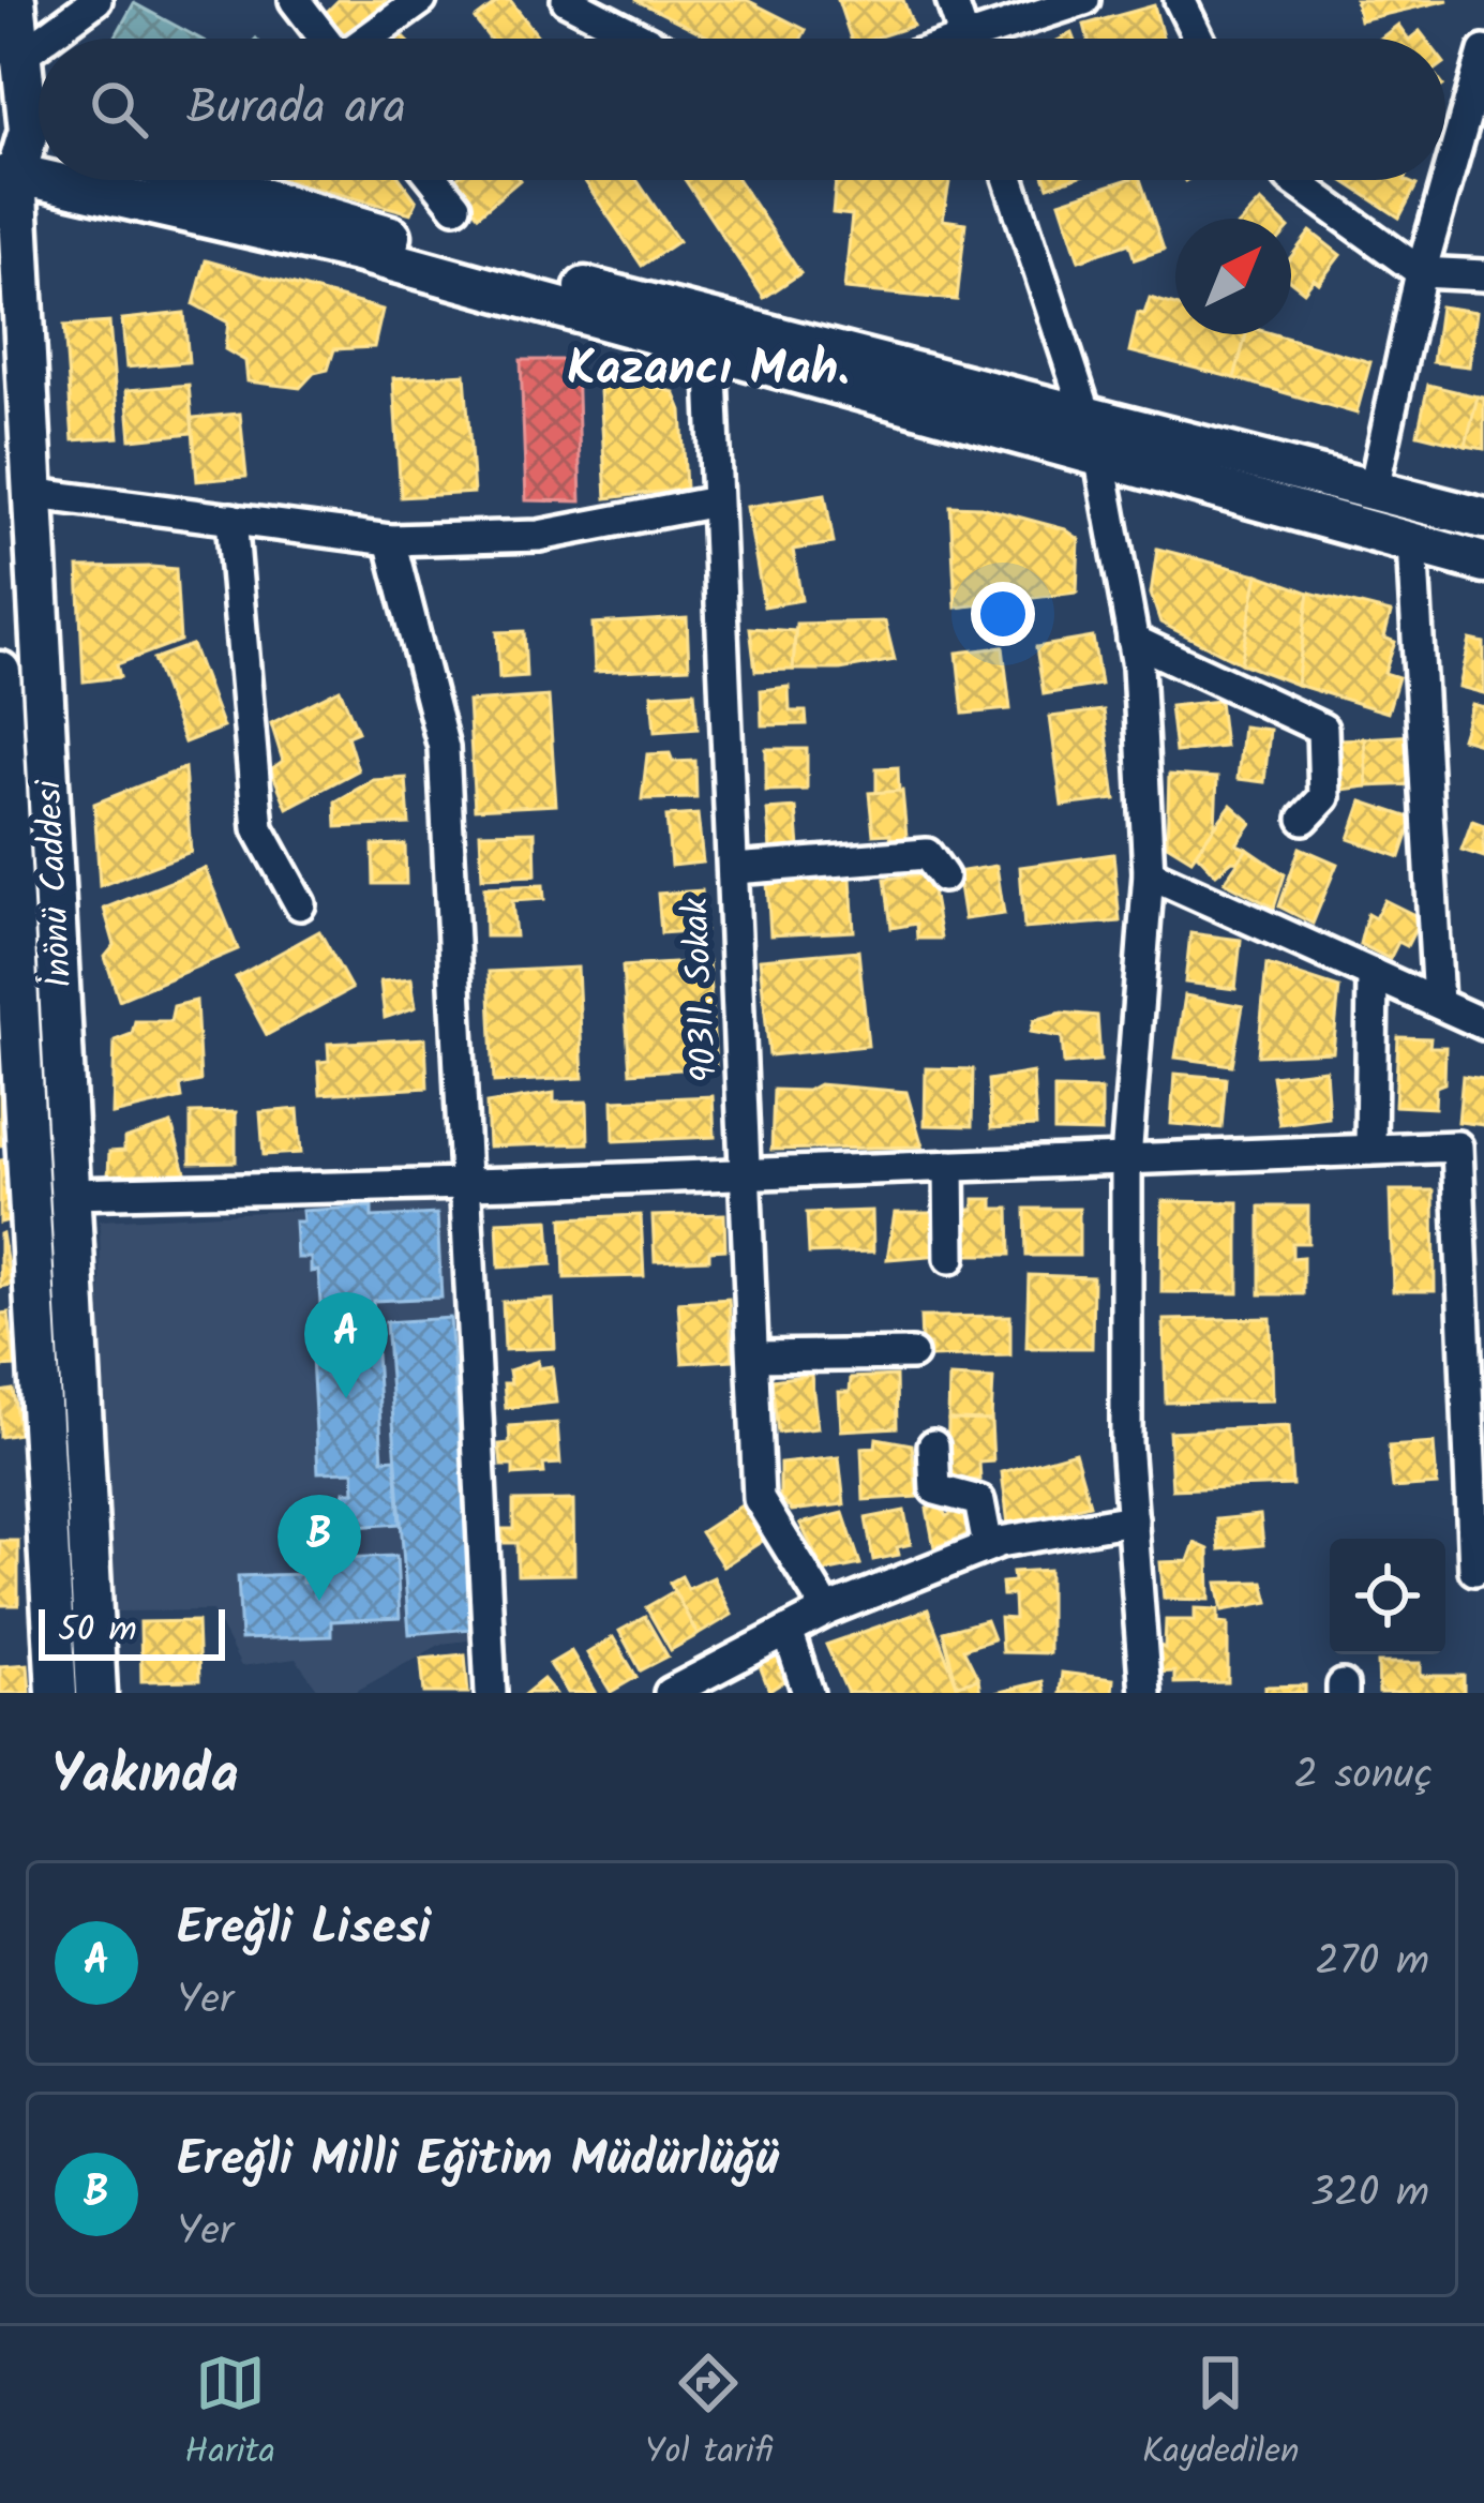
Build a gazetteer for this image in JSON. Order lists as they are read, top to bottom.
{
  "streets": {
    "main road": ["İnönü Caddesi"],
    "street": ["90311. Sokak"]
  },
  "districts": ["Kazancı Mah."],
  "scale_bar": "50 m",
  "north": "top right",
  "page": {
    "search": "Burada ara",
    "pins": ["A", "B"],
    "scale": "50 m",
    "heading": ["Yakında", "2 sonuç"],
    "list": [
      {
        "mark": "A",
        "name": "Ereğli Lisesi",
        "note": "Yer",
        "value": "270 m"
      },
      {
        "mark": "B",
        "name": "Ereğli Milli Eğitim Müdürlüğü",
        "note": "Yer",
        "value": "320 m"
      }
    ],
    "nav": ["Harita", "Yol tarifi", "Kaydedilen"]
  }
}
